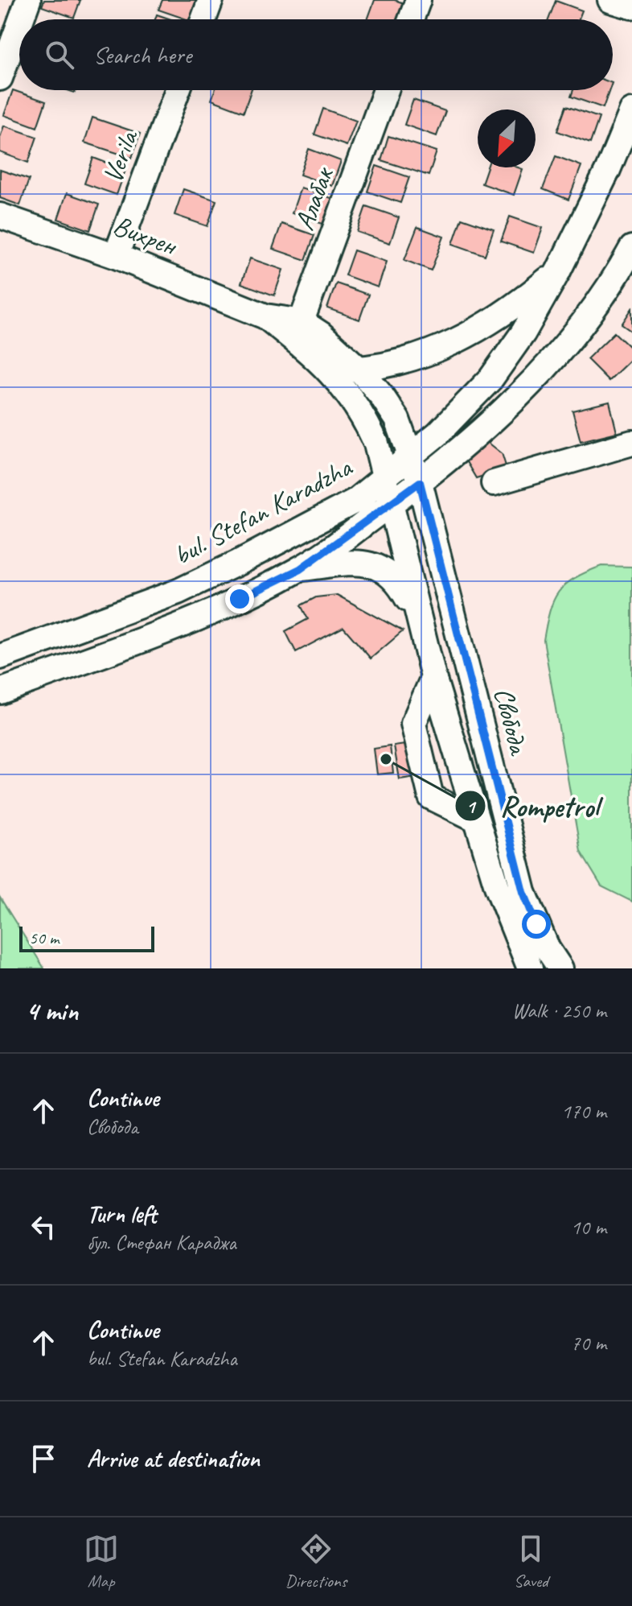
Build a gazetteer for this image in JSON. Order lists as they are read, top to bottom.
{
  "streets": {
    "street": [
      "Verila",
      "Алабак",
      "Вихрен",
      "bul. Stefan Karadzha",
      "Свобода"
    ]
  },
  "crossings": [
    ["Verila", "Вихрен"],
    ["Алабак", "Вихрен"],
    ["Алабак", "Свобода"],
    ["Вихрен", "Свобода"],
    ["bul. Stefan Karadzha", "Свобода"]
  ],
  "places": ["Rompetrol"],
  "scale_bar": "50 m",
  "north": "bottom left",
  "page": {
    "search": "Search here",
    "scale": "50 m",
    "heading": ["4 min", "Walk · 250 m"],
    "list": [
      ["Continue", "Свобода", "170 m"],
      ["Turn left", "бул. Стефан Караджа", "10 m"],
      ["Continue", "bul. Stefan Karadzha", "70 m"],
      "Arrive at destination"
    ],
    "nav": ["Map", "Directions", "Saved"]
  }
}
